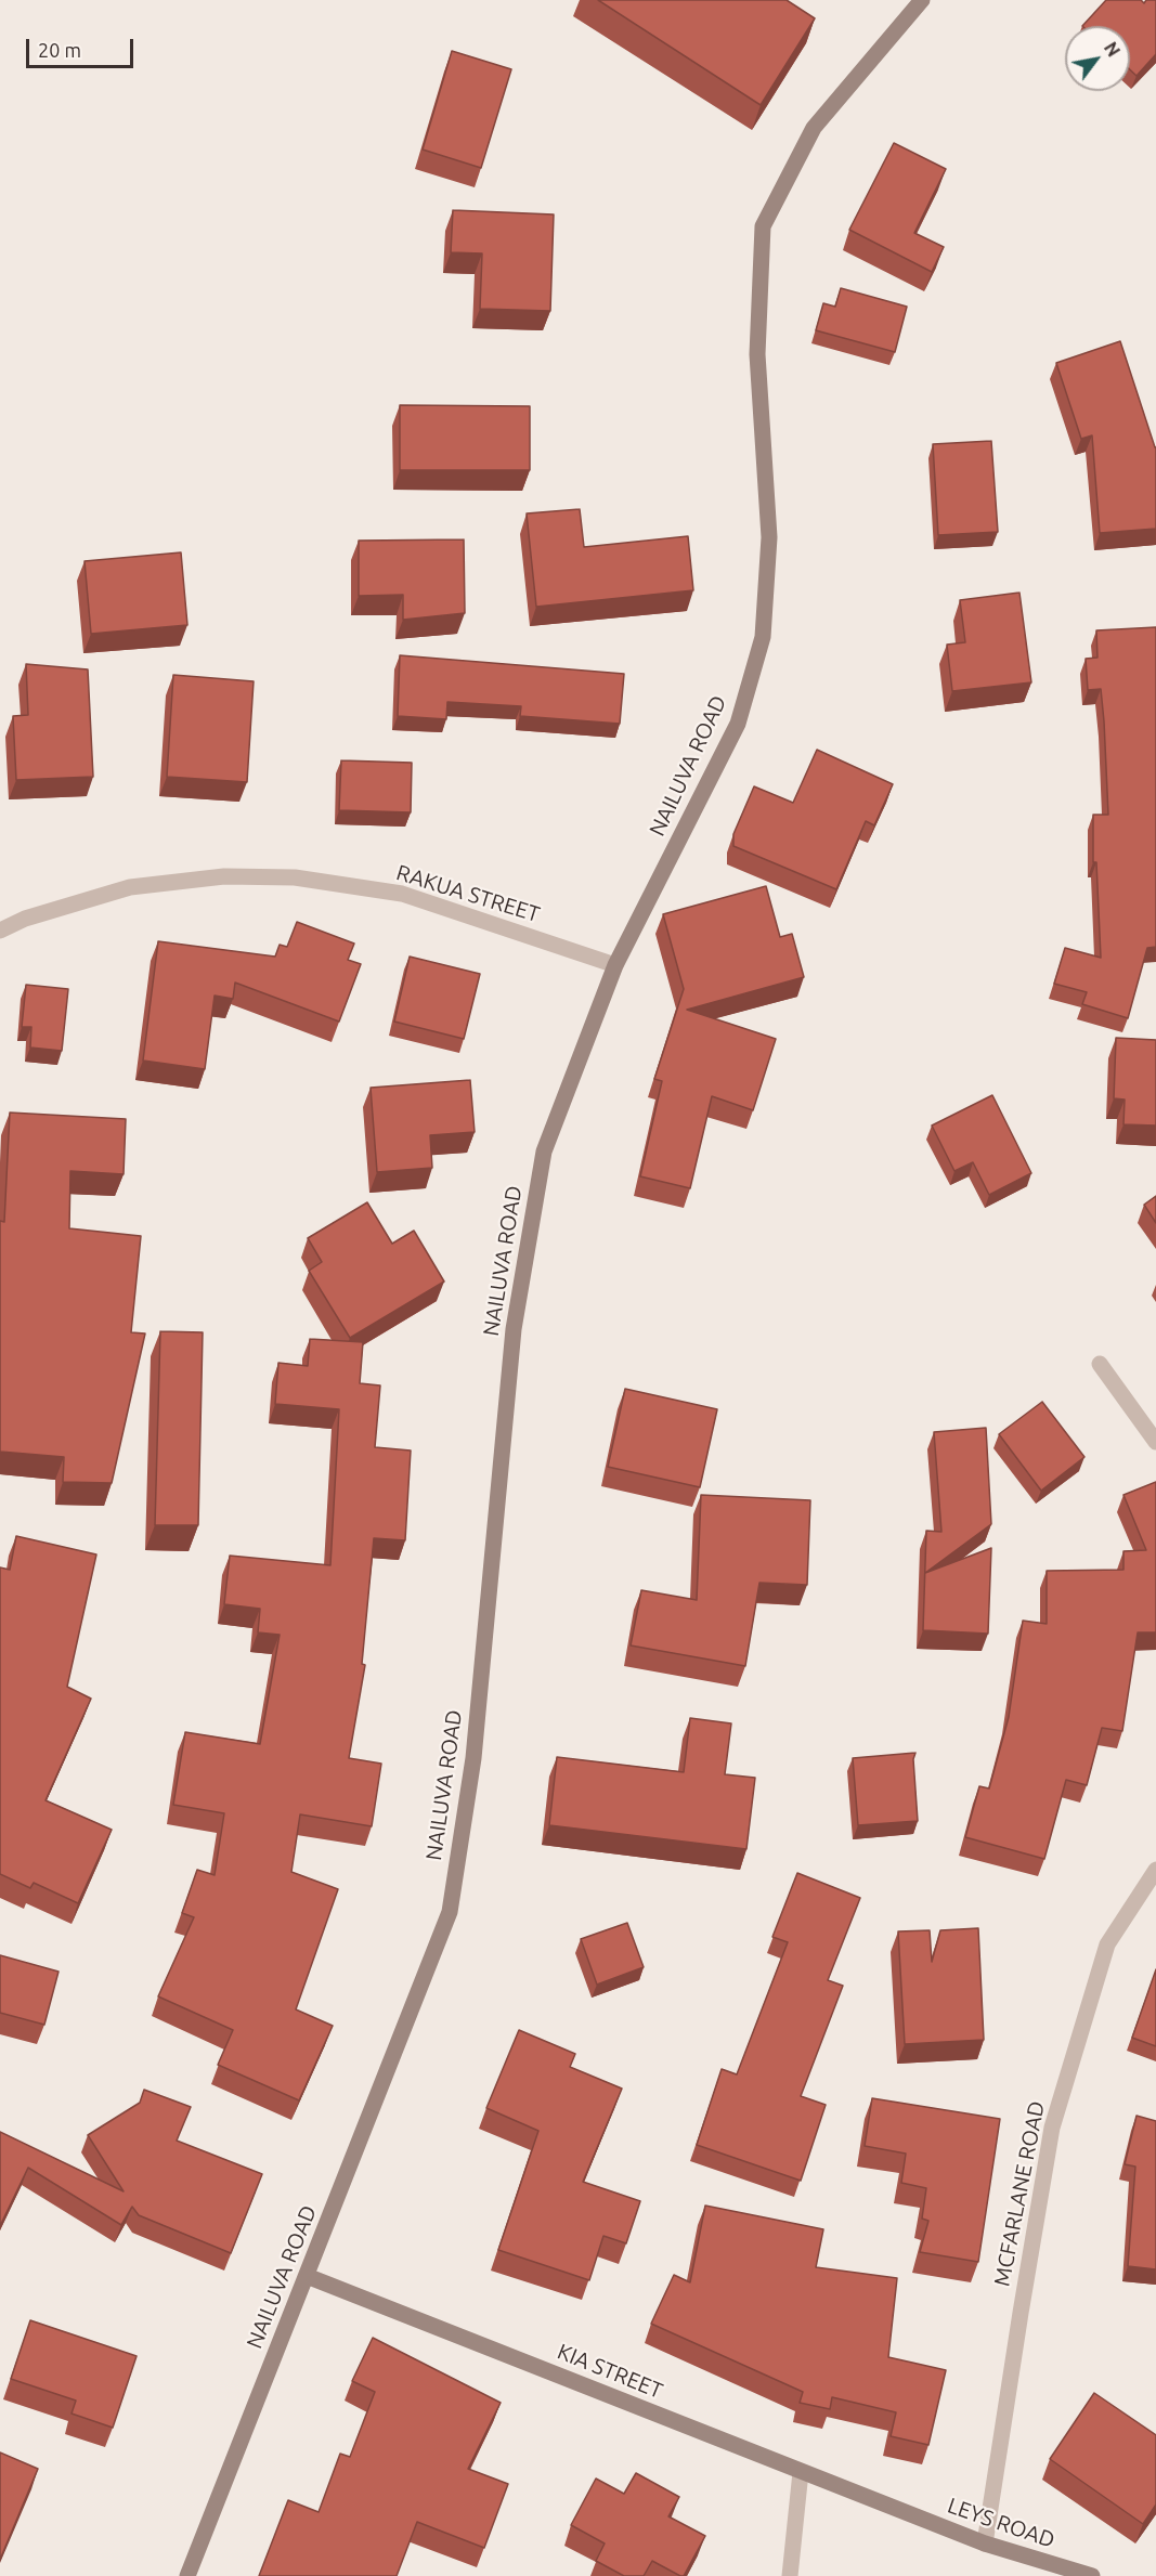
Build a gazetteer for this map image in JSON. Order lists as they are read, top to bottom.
{
  "streets": {
    "main road": ["NAILUVA ROAD", "KIA STREET", "LEYS ROAD"],
    "street": ["RAKUA STREET", "MCFARLANE ROAD"]
  },
  "crossings": [
    ["NAILUVA ROAD", "RAKUA STREET"],
    ["NAILUVA ROAD", "KIA STREET"],
    ["MCFARLANE ROAD", "LEYS ROAD"],
    ["KIA STREET", "LEYS ROAD"]
  ],
  "scale_bar": "20 m",
  "north": "top right"
}
